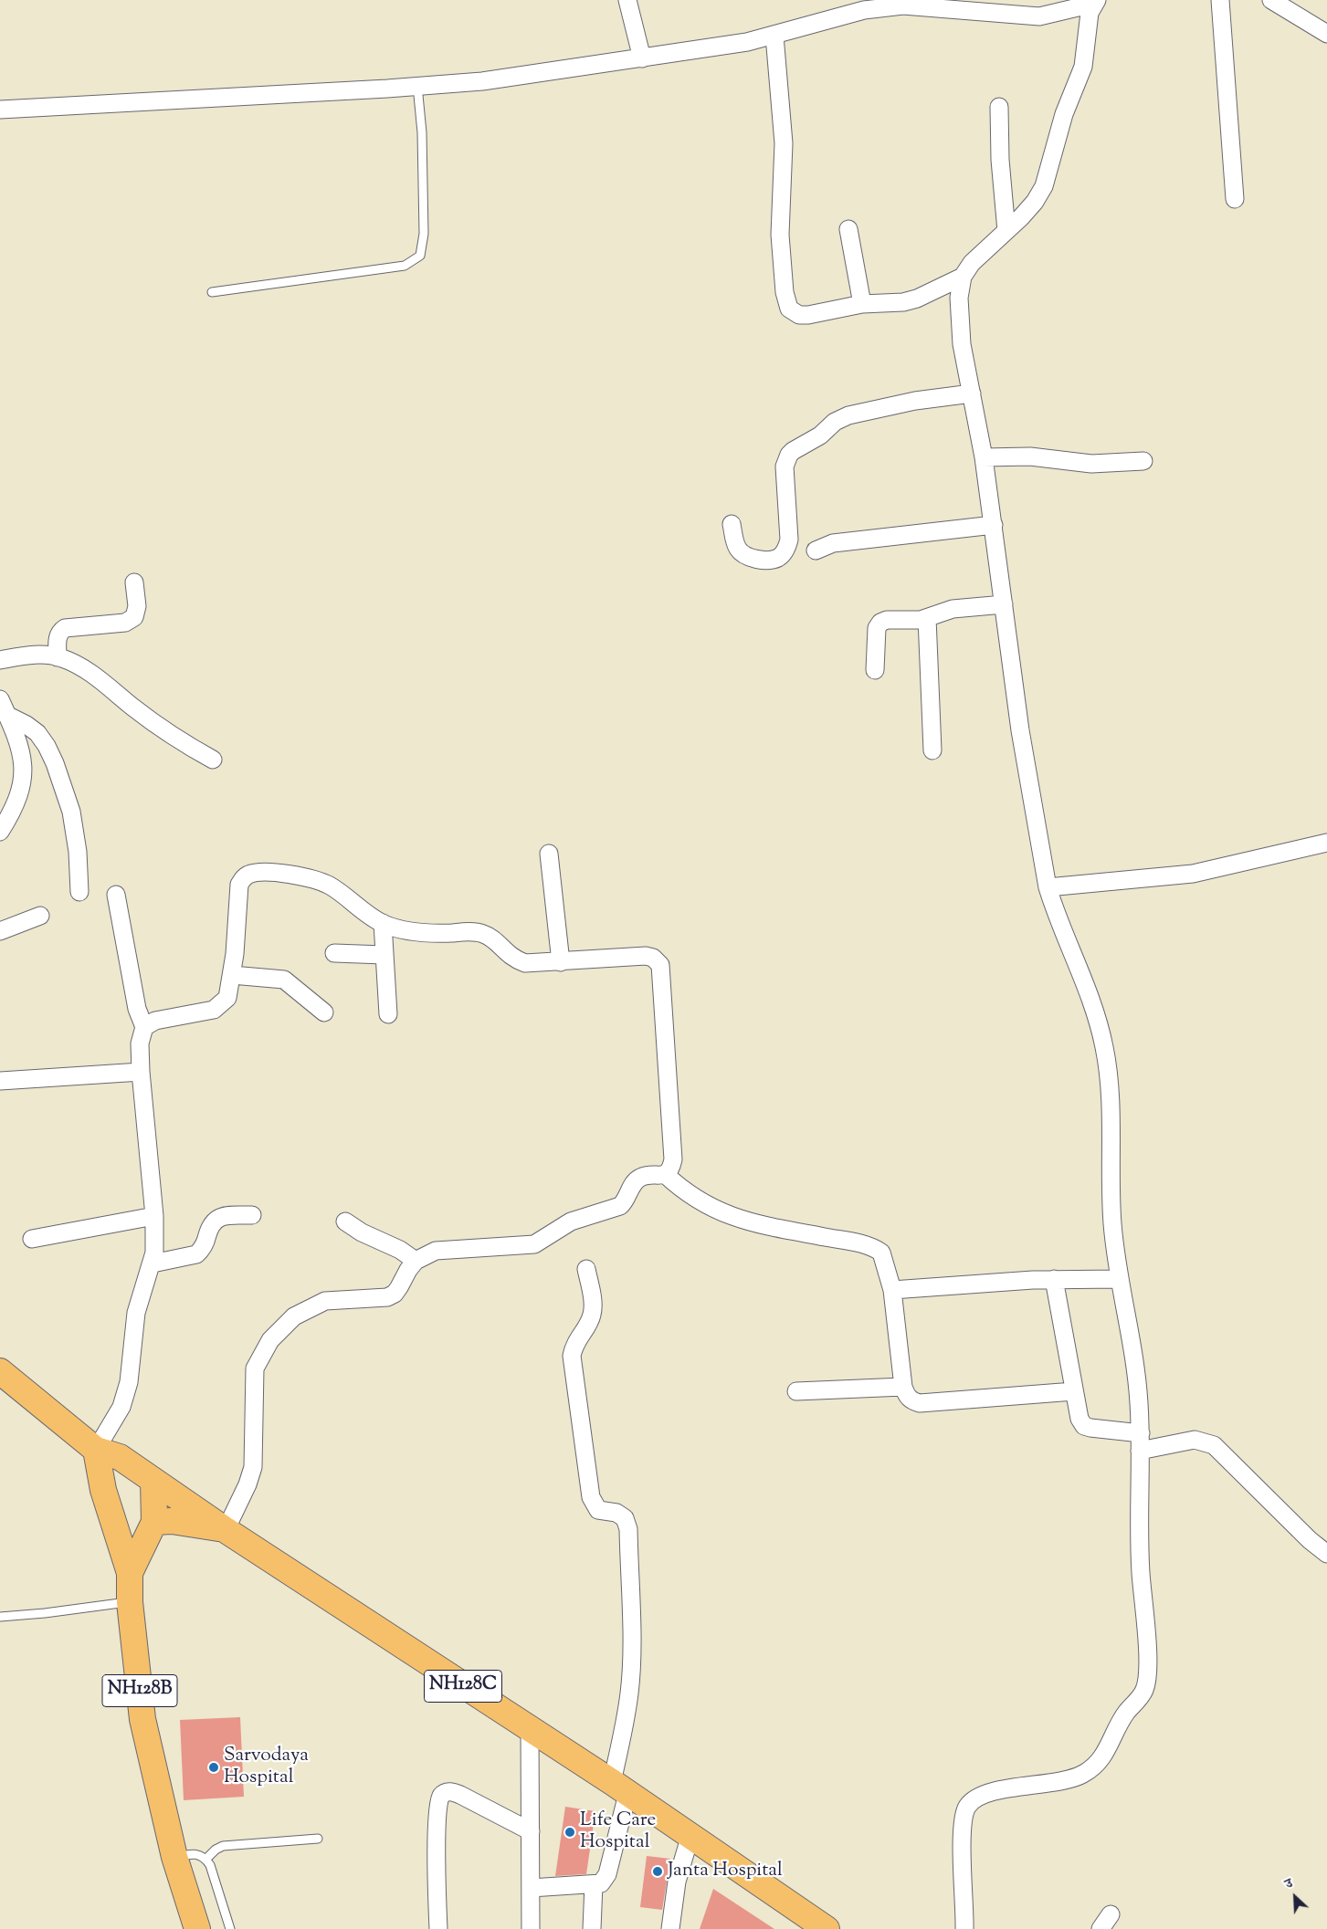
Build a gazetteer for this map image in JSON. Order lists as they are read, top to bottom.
{
  "streets": {
    "highway": ["NH128C", "NH128B"]
  },
  "crossings": [
    ["NH128C", "NH128B"]
  ],
  "places": ["Sarvodaya Hospital", "Life Care Hospital", "Janta Hospital"],
  "north": "top left"
}
